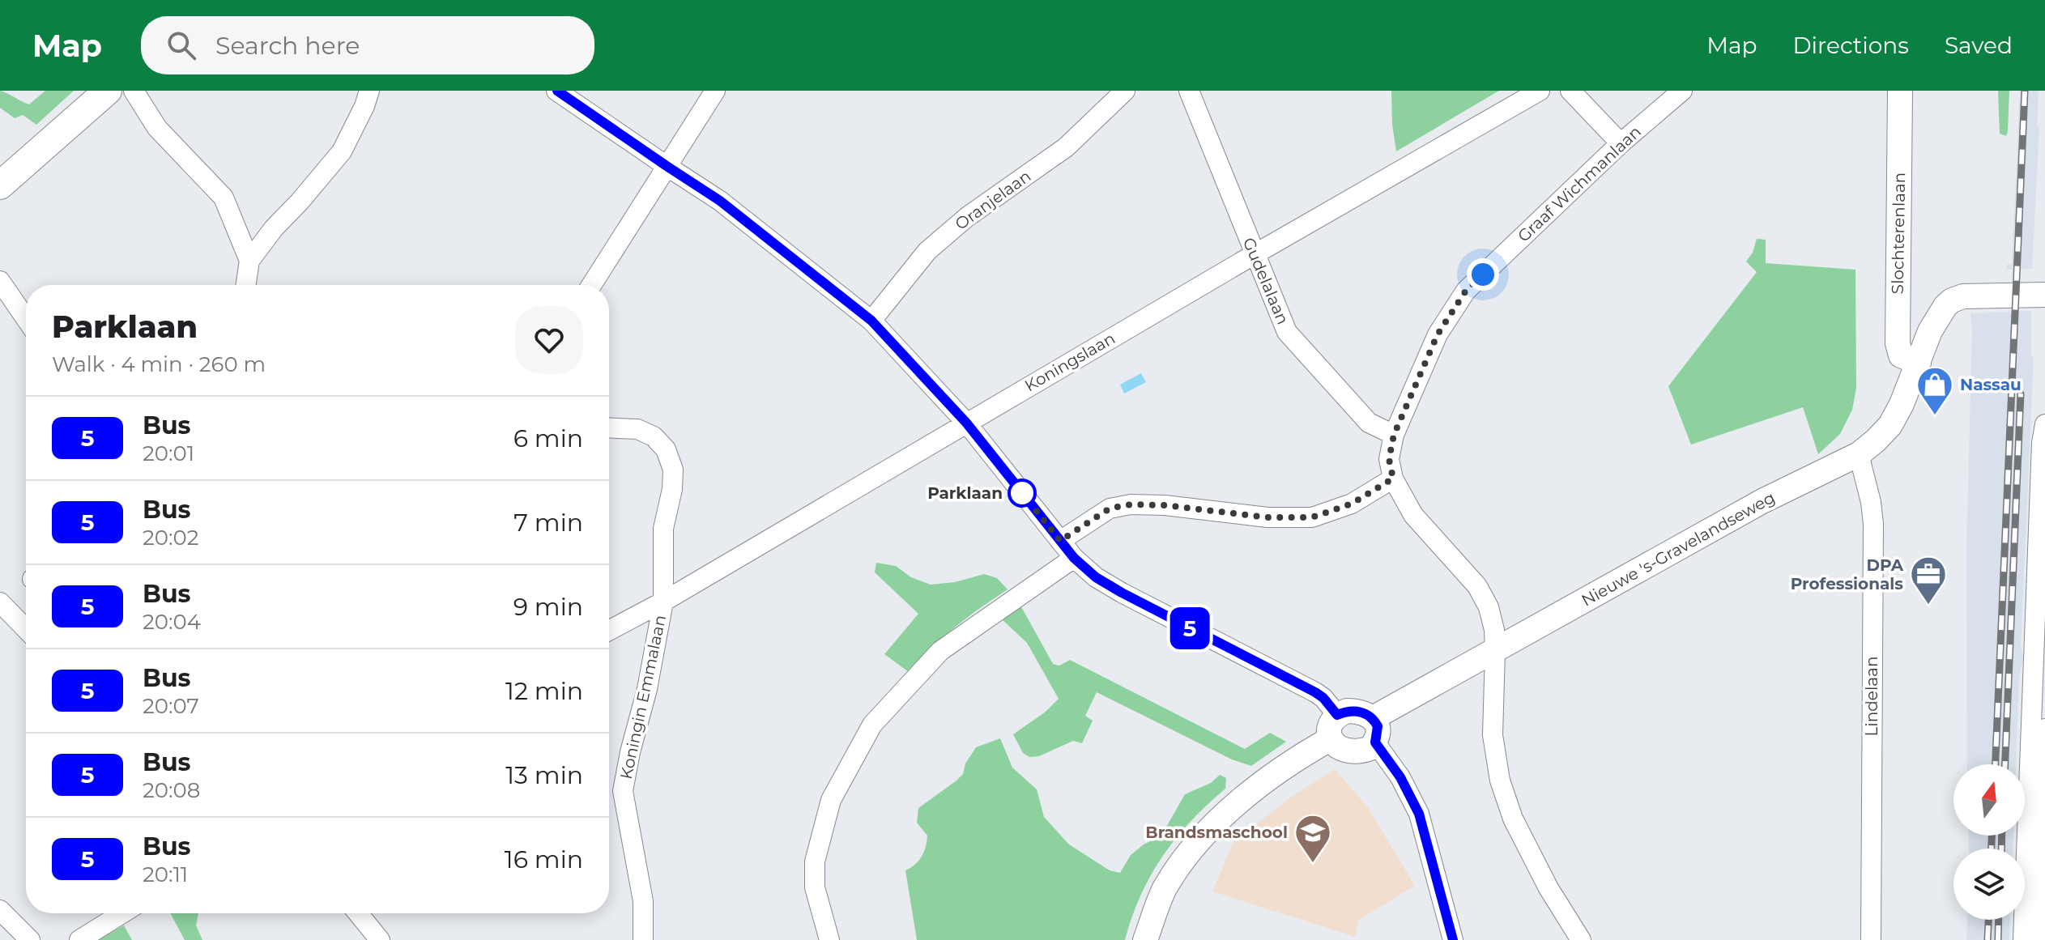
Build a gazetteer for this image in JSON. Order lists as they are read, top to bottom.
{
  "streets": {
    "street": [
      "Graaf Wichmanlaan",
      "Oranjelaan",
      "Slochterenlaan",
      "Gudelalaan",
      "Koningslaan",
      "Nieuwe 's-Gravelandseweg",
      "Lindelaan",
      "Koningin Emmalaan"
    ]
  },
  "crossings": [
    ["Graaf Wichmanlaan", "Gudelalaan"],
    ["Graaf Wichmanlaan", "Nieuwe 's-Gravelandseweg"],
    ["Slochterenlaan", "Nieuwe 's-Gravelandseweg"],
    ["Gudelalaan", "Koningslaan"],
    ["Koningslaan", "Koningin Emmalaan"],
    ["Nieuwe 's-Gravelandseweg", "Lindelaan"]
  ],
  "places": {
    "shop": ["Nassau"],
    "other": ["Parklaan"],
    "office": ["DPA Professionals"],
    "school or university": ["Brandsmaschool"]
  },
  "lines": ["bus line 5"],
  "north": "top",
  "page": {
    "header": "Map",
    "search": "Search here",
    "nav": ["Map", "Directions", "Saved"],
    "on_map": "5",
    "heading": ["Parklaan", "Walk · 4 min · 260 m"],
    "list": [
      {
        "mark": "5",
        "name": "Bus",
        "note": "20:01",
        "value": "6 min"
      },
      {
        "mark": "5",
        "name": "Bus",
        "note": "20:02",
        "value": "7 min"
      },
      {
        "mark": "5",
        "name": "Bus",
        "note": "20:04",
        "value": "9 min"
      },
      {
        "mark": "5",
        "name": "Bus",
        "note": "20:07",
        "value": "12 min"
      },
      {
        "mark": "5",
        "name": "Bus",
        "note": "20:08",
        "value": "13 min"
      },
      {
        "mark": "5",
        "name": "Bus",
        "note": "20:11",
        "value": "16 min"
      }
    ]
  }
}
